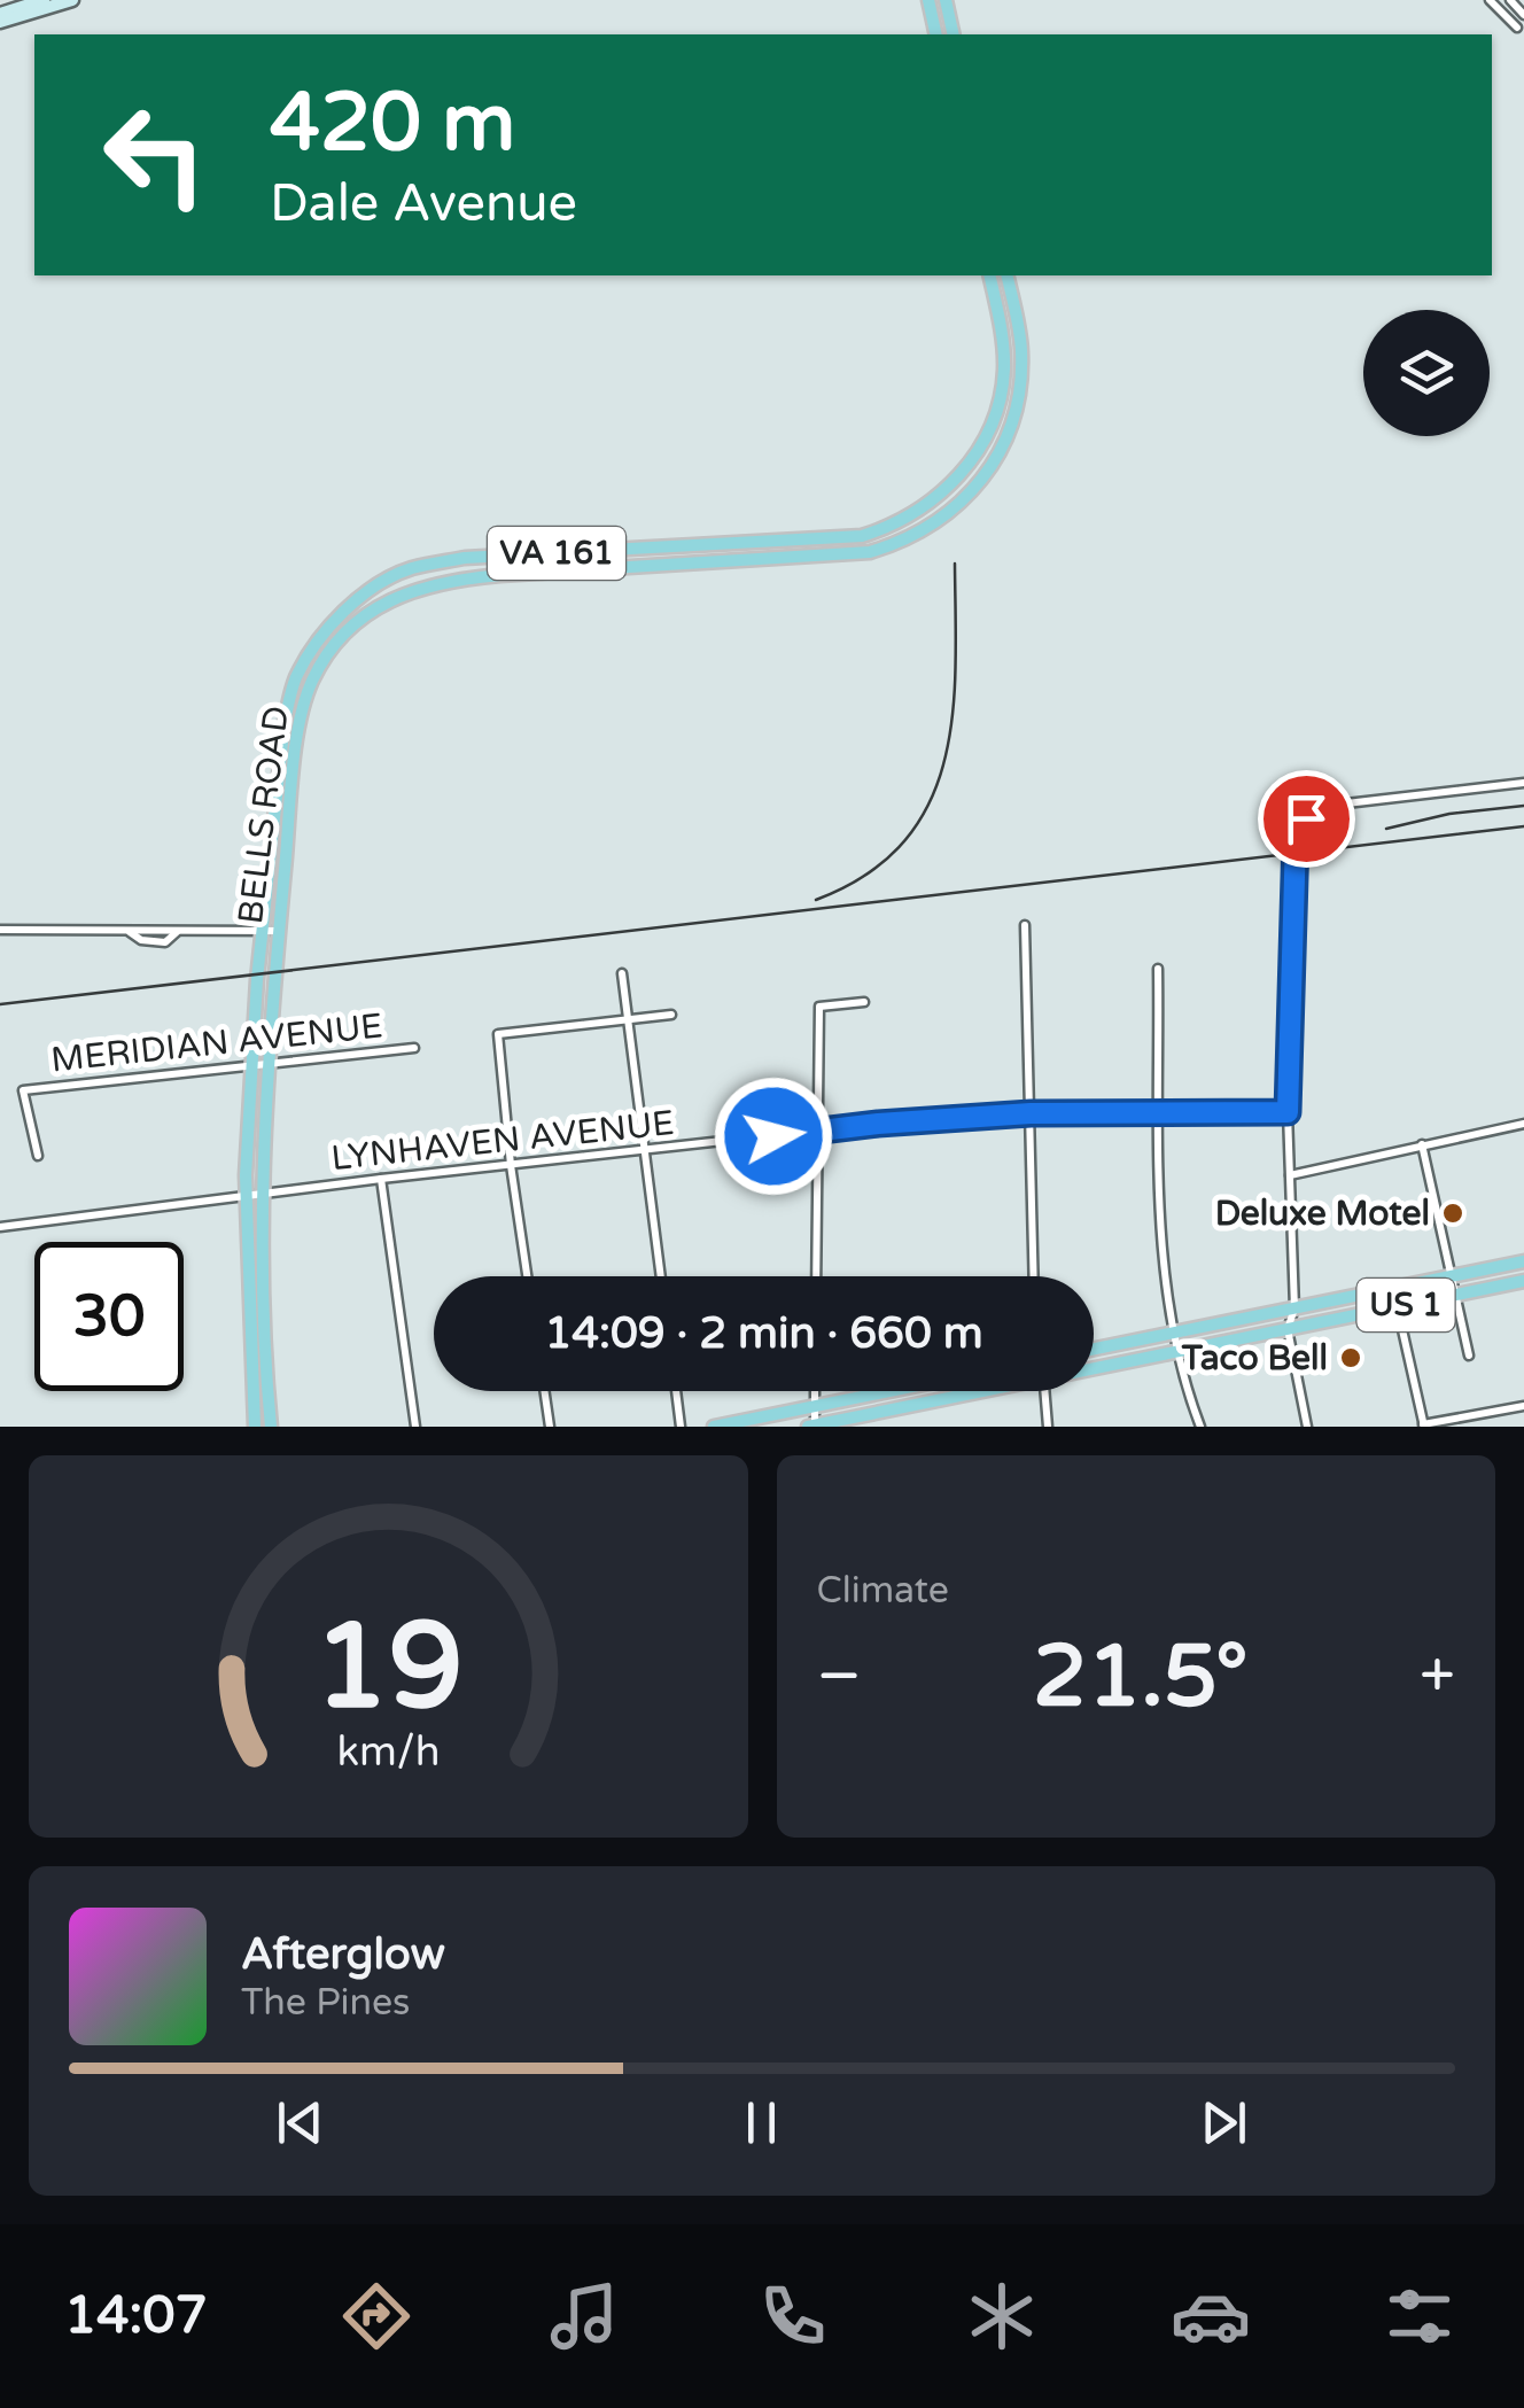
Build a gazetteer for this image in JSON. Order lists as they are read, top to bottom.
{
  "streets": {
    "main road": ["VA 161", "BELLS ROAD", "US 1"],
    "street": ["MERIDIAN AVENUE", "LYNHAVEN AVENUE"]
  },
  "crossings": [
    ["BELLS ROAD", "MERIDIAN AVENUE"],
    ["BELLS ROAD", "LYNHAVEN AVENUE"]
  ],
  "places": ["Deluxe Motel", "Taco Bell"],
  "page": {
    "turn": ["420 m", "Dale Avenue"],
    "limit": "30",
    "trip": "14:09 · 2 min · 660 m",
    "tile": "Climate",
    "heat": ["−", "21.5°", "+"],
    "song": ["Afterglow", "The Pines"],
    "tabs": "14:07",
    "gauge": ["19", "km/h"]
  }
}
